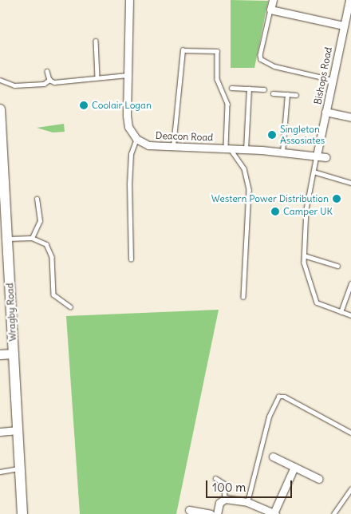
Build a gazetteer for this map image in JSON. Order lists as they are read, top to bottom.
{
  "streets": {
    "main road": ["Wragby Road"],
    "street": ["Bishops Road", "Deacon Road"]
  },
  "crossings": [
    ["Bishops Road", "Deacon Road"]
  ],
  "places": [
    "Coolair Logan",
    "Singleton Assosiates",
    "Western Power Distribution",
    "Camper UK"
  ],
  "scale_bar": "100 m"
}
